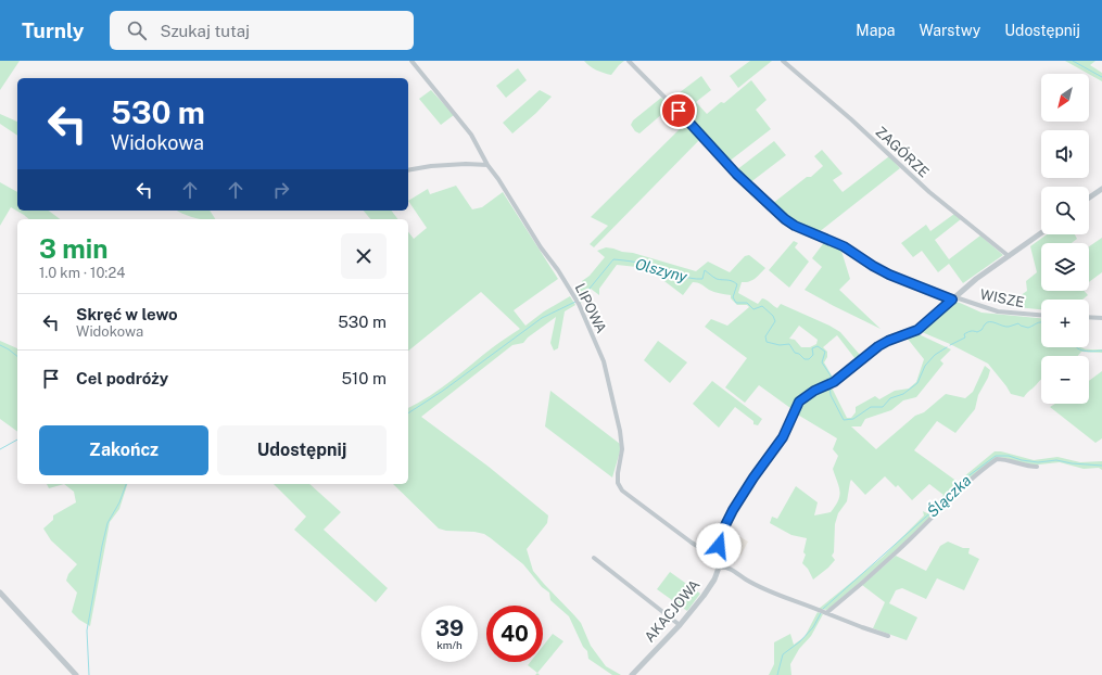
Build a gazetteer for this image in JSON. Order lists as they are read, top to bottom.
{
  "streets": {
    "street": [
      "ZAGÓRZE",
      "WISZE",
      "LIPOWA",
      "AKACJOWA"
    ]
  },
  "crossings": [
    ["ZAGÓRZE", "AKACJOWA"],
    ["WISZE", "AKACJOWA"],
    ["LIPOWA", "AKACJOWA"]
  ],
  "water": ["Olszyny", "Ślączka"],
  "north": "bottom left",
  "page": {
    "header": "Turnly",
    "search": "Szukaj tutaj",
    "nav": ["Mapa", "Warstwy", "Udostępnij"],
    "map_buttons": ["+", "−"],
    "turn": ["530 m", "Widokowa"],
    "heading": ["3 min", "1.0 km · 10:24"],
    "list": [
      {
        "name": "Skręć w lewo",
        "note": "Widokowa",
        "value": "530 m"
      },
      {
        "name": "Cel podróży",
        "value": "510 m"
      }
    ],
    "buttons": ["Zakończ", "Udostępnij"],
    "speed": "39 km/h",
    "limit": "40"
  }
}
